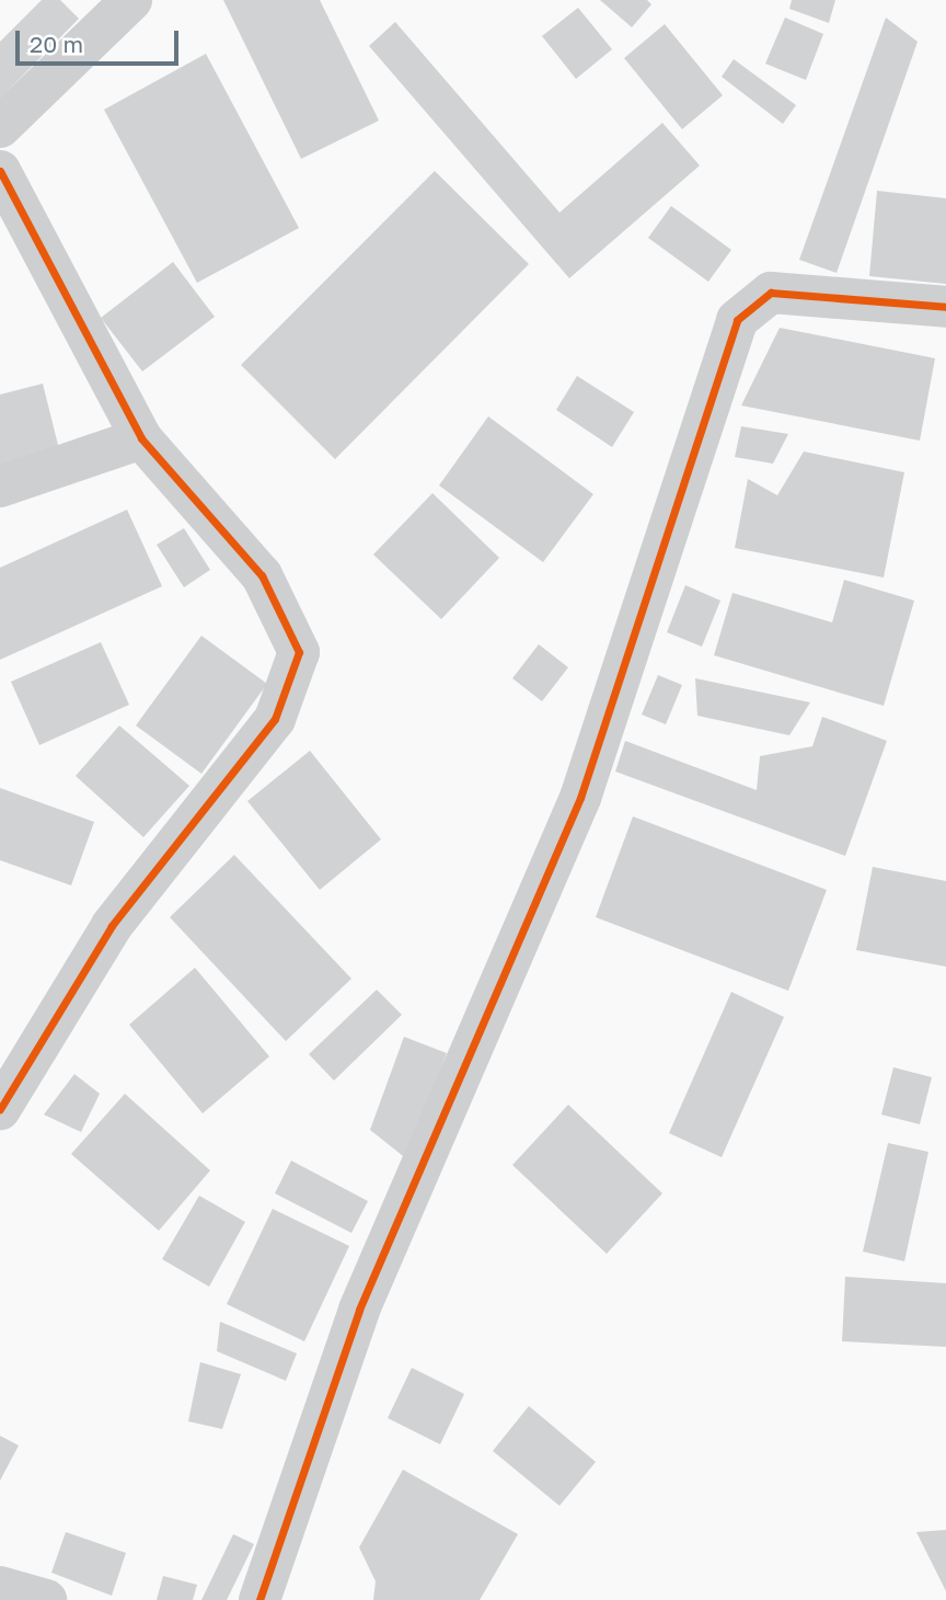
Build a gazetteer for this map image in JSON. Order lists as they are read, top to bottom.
{
  "scale_bar": "20 m"
}
